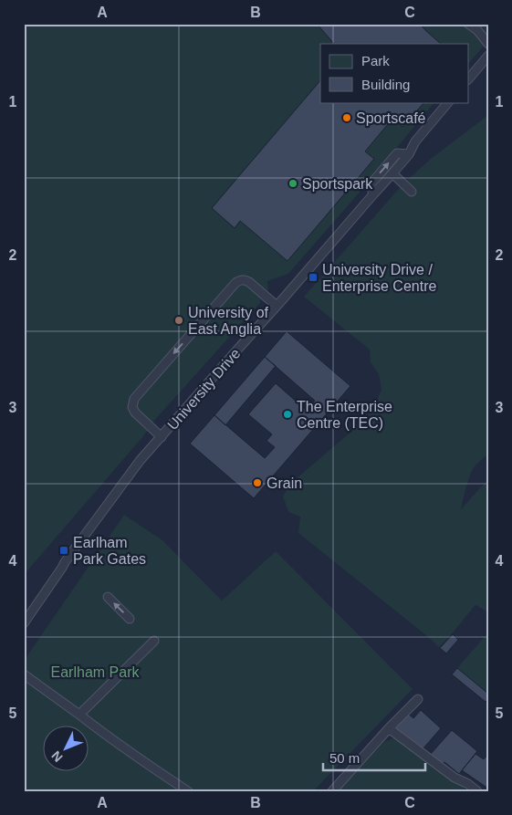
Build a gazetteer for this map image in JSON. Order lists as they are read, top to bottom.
{
  "streets": {
    "lane": ["University Drive"]
  },
  "parks": ["Earlham Park"],
  "places": {
    "other": [
      "Sportscafé",
      "Sportspark",
      "University of East Anglia",
      "The Enterprise Centre (TEC)",
      "Grain"
    ],
    "transit": ["University Drive / Enterprise Centre", "Earlham Park Gates"]
  },
  "legend": ["Park", "Building"],
  "scale_bar": "50 m",
  "north": "bottom left",
  "grid": {
    "columns": ["A", "B", "C"],
    "rows": [
      "1",
      "2",
      "3",
      "4",
      "5"
    ]
  }
}
